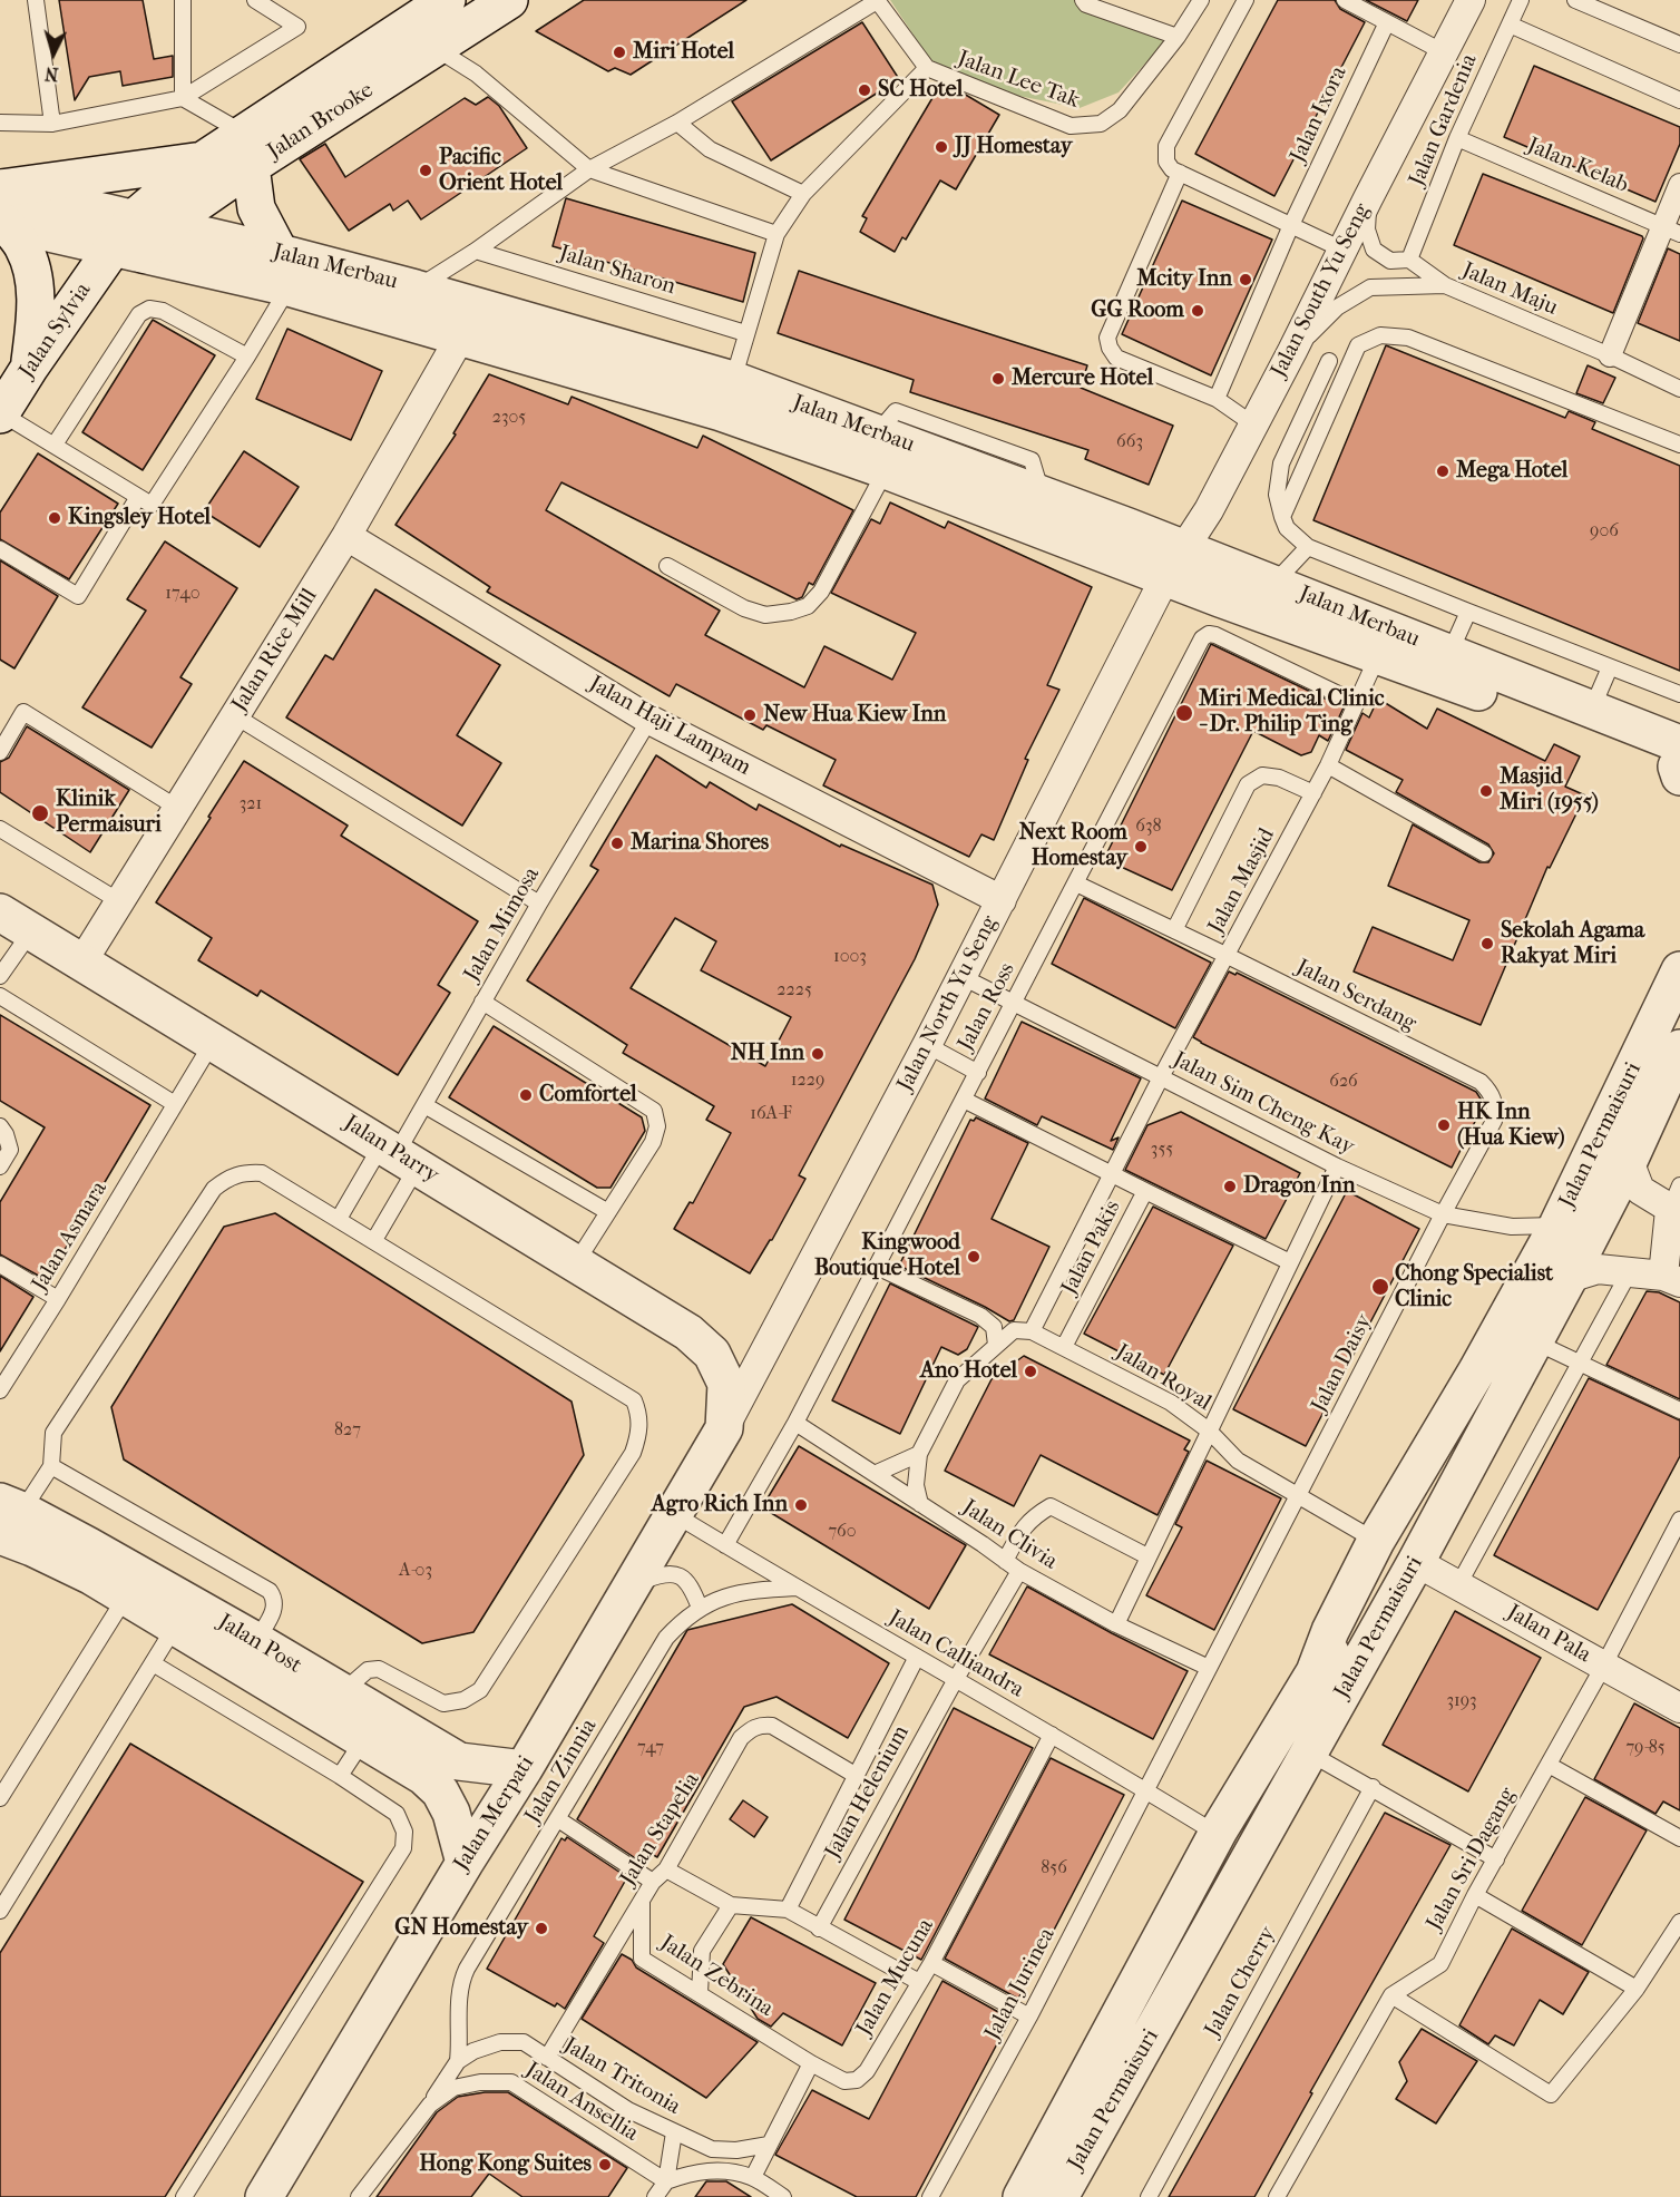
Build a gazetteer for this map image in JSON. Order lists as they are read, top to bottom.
{
  "streets": {
    "street": [
      "Jalan Brooke",
      "Jalan Merbau",
      "Jalan South Yu Seng",
      "Jalan Sylvia",
      "Jalan Rice Mill",
      "Jalan Haji Lampam",
      "Jalan North Yu Seng",
      "Jalan Permaisuri",
      "Jalan Parry",
      "Jalan Pala",
      "Jalan Post",
      "Jalan Merpati"
    ],
    "lane": [
      "Jalan Lee Tak",
      "Jalan Ixora",
      "Jalan Gardenia",
      "Jalan Kelab",
      "Jalan Sharon",
      "Jalan Maju",
      "Jalan Masjid",
      "Jalan Mimosa",
      "Jalan Serdang",
      "Jalan Ross",
      "Jalan Sim Cheng Kay",
      "Jalan Asmara",
      "Jalan Pakis",
      "Jalan Daisy",
      "Jalan Royal",
      "Jalan Clivia",
      "Jalan Calliandra",
      "Jalan Zinnia",
      "Jalan Helenium",
      "Jalan Stapelia",
      "Jalan Sri Dagang",
      "Jalan Zebrina",
      "Jalan Mucuna",
      "Jalan Cherry",
      "Jalan Jurinea",
      "Jalan Tritonia",
      "Jalan Ansellia"
    ]
  },
  "crossings": [
    ["Jalan Gardenia", "Jalan Kelab"],
    ["Jalan Brooke", "Jalan Merbau"],
    ["Jalan Brooke", "Jalan Sylvia"],
    ["Jalan Merbau", "Jalan South Yu Seng"],
    ["Jalan Merbau", "Jalan Sylvia"],
    ["Jalan Merbau", "Jalan Rice Mill"],
    ["Jalan Merbau", "Jalan Masjid"],
    ["Jalan Merbau", "Jalan North Yu Seng"],
    ["Jalan Maju", "Jalan South Yu Seng"],
    ["Jalan South Yu Seng", "Jalan North Yu Seng"],
    ["Jalan Rice Mill", "Jalan Haji Lampam"],
    ["Jalan Rice Mill", "Jalan Parry"],
    ["Jalan Haji Lampam", "Jalan Mimosa"],
    ["Jalan Haji Lampam", "Jalan North Yu Seng"],
    ["Jalan Masjid", "Jalan Serdang"],
    ["Jalan Masjid", "Jalan Ross"],
    ["Jalan Masjid", "Jalan Sim Cheng Kay"],
    ["Jalan Masjid", "Jalan Pakis"],
    ["Jalan Mimosa", "Jalan Parry"],
    ["Jalan Serdang", "Jalan Ross"],
    ["Jalan Serdang", "Jalan Sim Cheng Kay"],
    ["Jalan Serdang", "Jalan Daisy"],
    ["Jalan North Yu Seng", "Jalan Sim Cheng Kay"],
    ["Jalan North Yu Seng", "Jalan Parry"],
    ["Jalan North Yu Seng", "Jalan Merpati"],
    ["Jalan Ross", "Jalan Sim Cheng Kay"],
    ["Jalan Ross", "Jalan Clivia"],
    ["Jalan Ross", "Jalan Calliandra"],
    ["Jalan Sim Cheng Kay", "Jalan Permaisuri"],
    ["Jalan Sim Cheng Kay", "Jalan Pakis"],
    ["Jalan Sim Cheng Kay", "Jalan Daisy"],
    ["Jalan Permaisuri", "Jalan Royal"],
    ["Jalan Permaisuri", "Jalan Pala"],
    ["Jalan Permaisuri", "Jalan Calliandra"],
    ["Jalan Parry", "Jalan Asmara"],
    ["Jalan Parry", "Jalan Merpati"],
    ["Jalan Pakis", "Jalan Royal"],
    ["Jalan Daisy", "Jalan Royal"],
    ["Jalan Daisy", "Jalan Clivia"],
    ["Jalan Daisy", "Jalan Jurinea"],
    ["Jalan Clivia", "Jalan Helenium"],
    ["Jalan Clivia", "Jalan Jurinea"],
    ["Jalan Pala", "Jalan Sri Dagang"],
    ["Jalan Post", "Jalan Merpati"],
    ["Jalan Calliandra", "Jalan Zinnia"],
    ["Jalan Calliandra", "Jalan Helenium"],
    ["Jalan Calliandra", "Jalan Merpati"],
    ["Jalan Calliandra", "Jalan Mucuna"],
    ["Jalan Calliandra", "Jalan Jurinea"],
    ["Jalan Zinnia", "Jalan Tritonia"],
    ["Jalan Helenium", "Jalan Stapelia"],
    ["Jalan Stapelia", "Jalan Zebrina"],
    ["Jalan Stapelia", "Jalan Tritonia"],
    ["Jalan Zebrina", "Jalan Mucuna"]
  ],
  "places": [
    "Miri Hotel",
    "SC Hotel",
    "JJ Homestay",
    "Pacific Orient Hotel",
    "Mcity Inn",
    "GG Room",
    "Mercure Hotel",
    "Mega Hotel",
    "Kingsley Hotel",
    "Miri Medical Clinic - Dr. Philip Ting",
    "New Hua Kiew Inn",
    "Masjid Miri (1955)",
    "Klinik Permaisuri",
    "Marina Shores",
    "Next Room Homestay",
    "Sekolah Agama Rakyat Miri",
    "NH Inn",
    "Comfortel",
    "HK Inn (Hua Kiew)",
    "Dragon Inn",
    "Kingwood Boutique Hotel",
    "Chong Specialist Clinic",
    "Ano Hotel",
    "Agro Rich Inn",
    "GN Homestay",
    "Hong Kong Suites"
  ],
  "house_numbers": [
    "2305",
    "663",
    "906",
    "1740",
    "321",
    "638",
    "1003",
    "2225",
    "1229",
    "626",
    "16A-F",
    "355",
    "827",
    "760",
    "A-03",
    "3193",
    "747",
    "79-85",
    "856"
  ],
  "north": "bottom"
}
